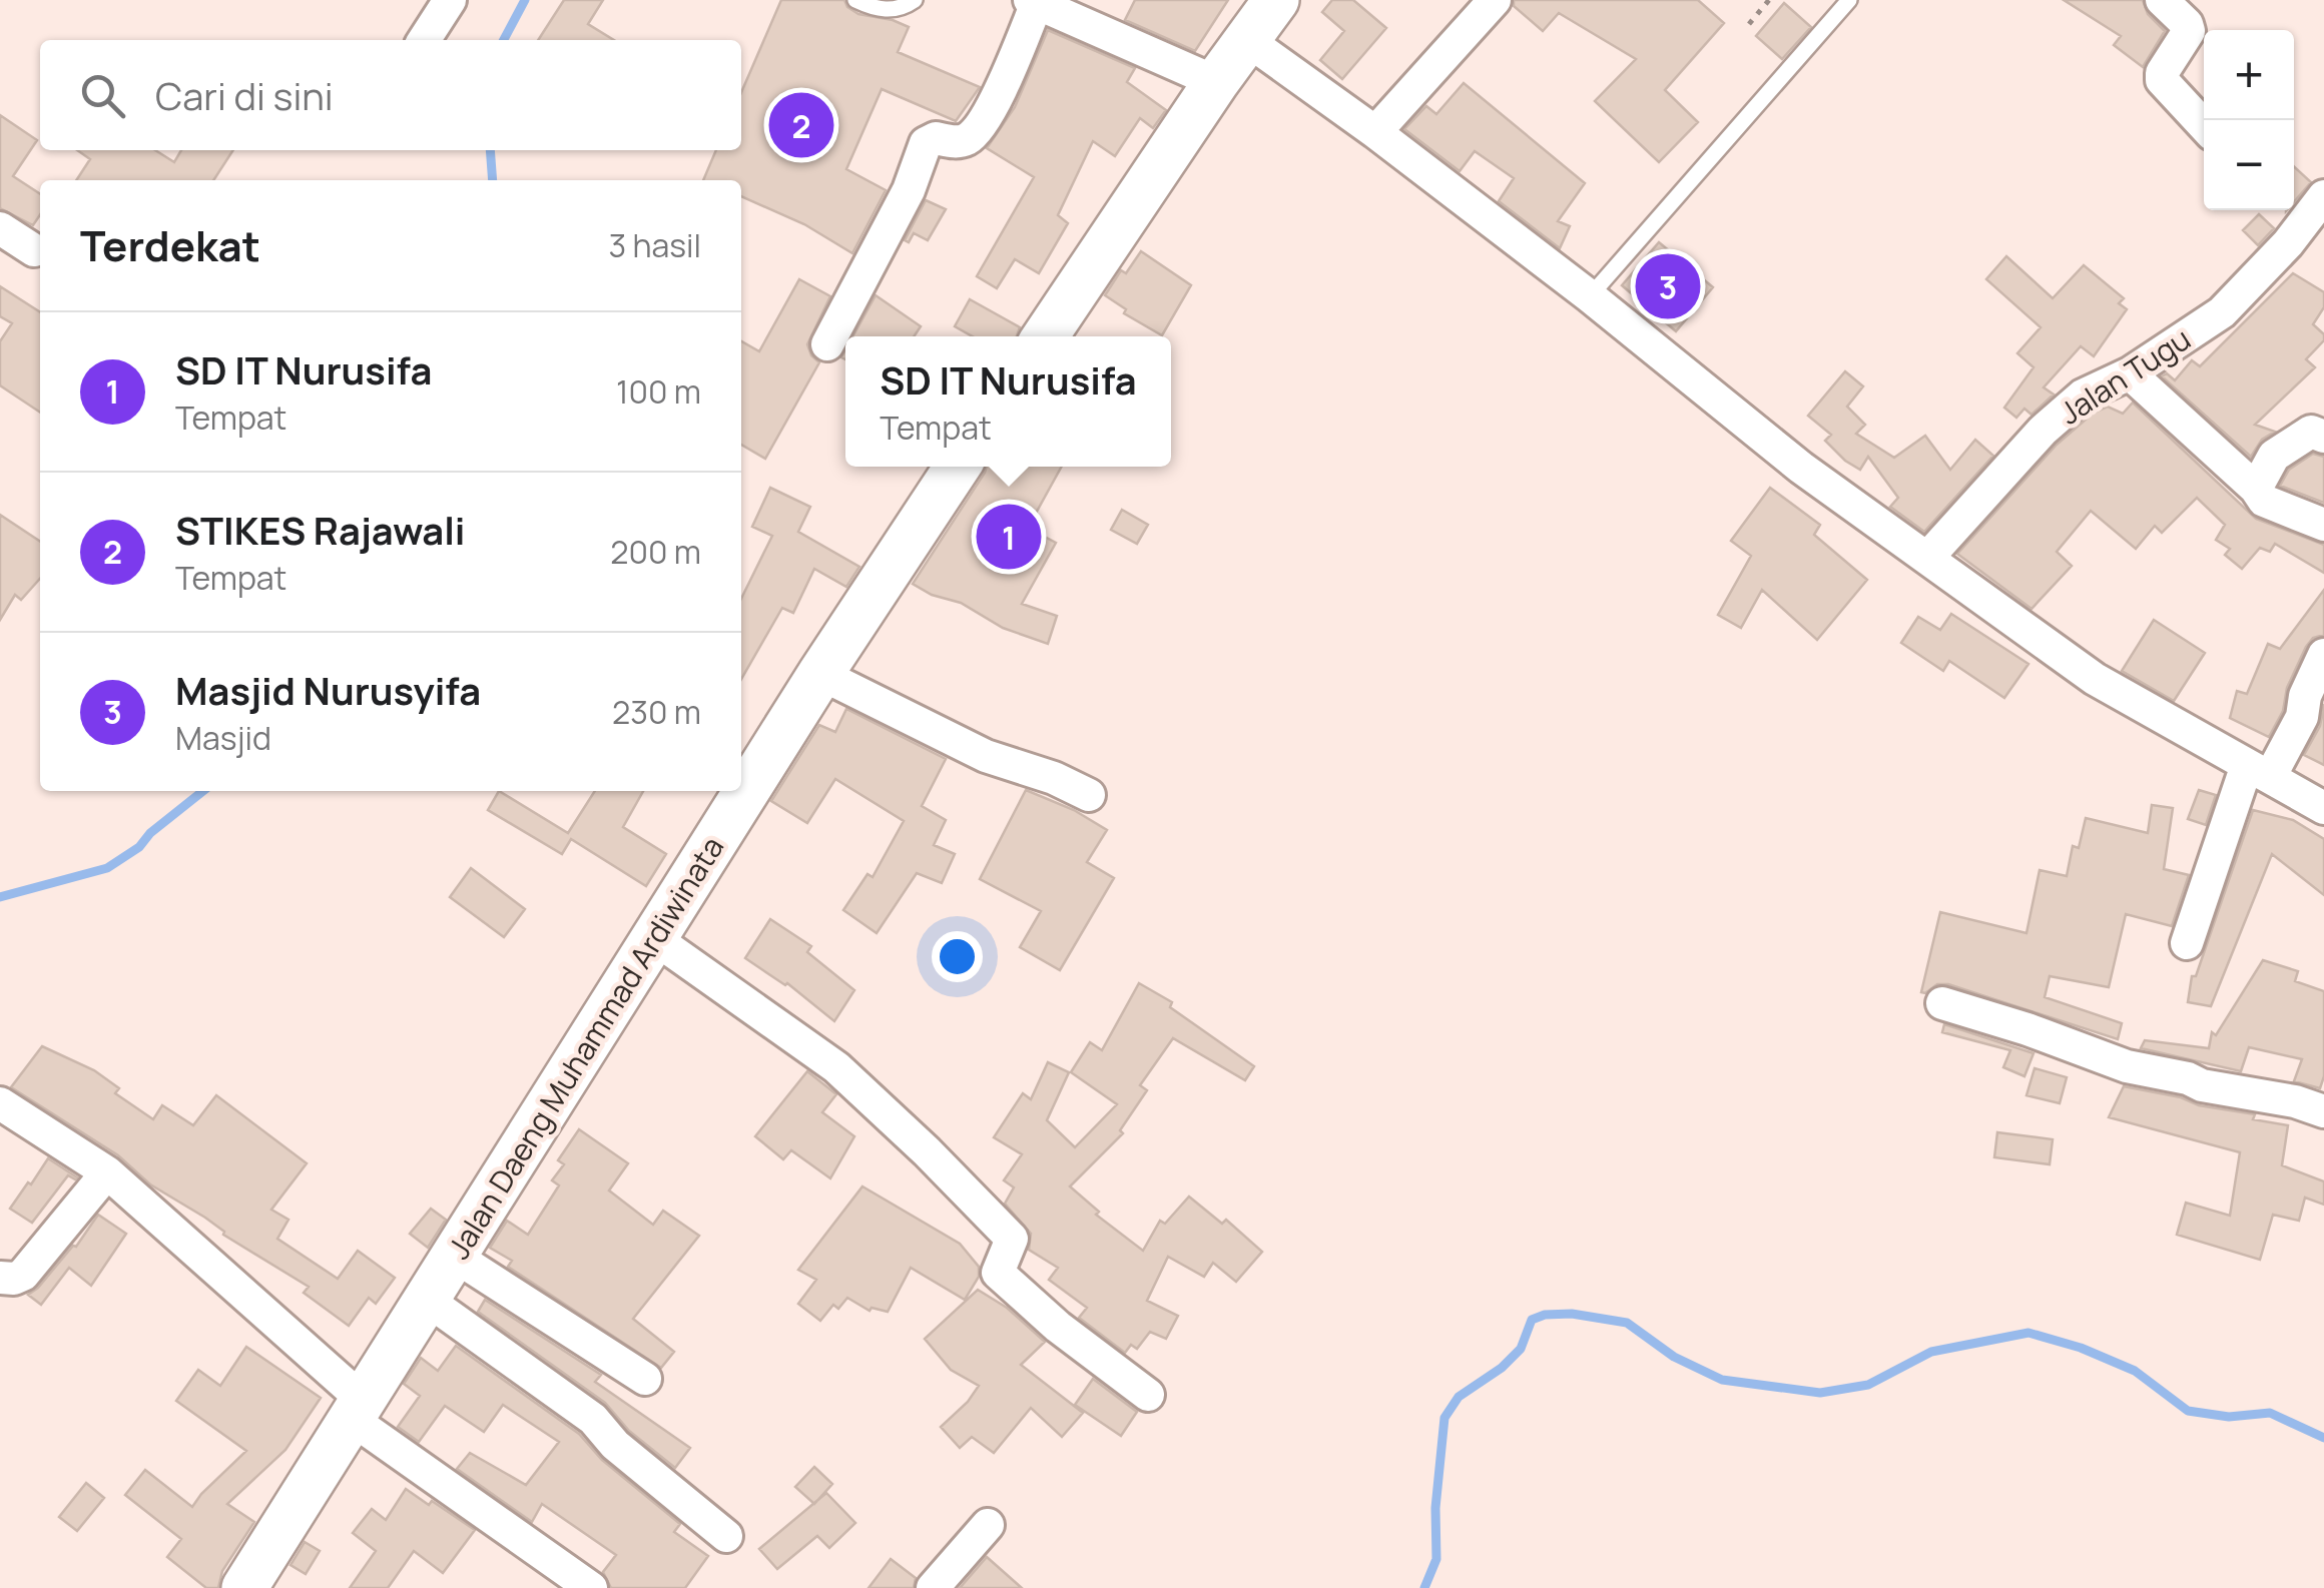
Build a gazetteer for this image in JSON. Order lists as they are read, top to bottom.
{
  "streets": {
    "main road": ["Jalan Daeng Muhammad Ardiwinata"],
    "street": ["Jalan Tugu"]
  },
  "page": {
    "map_buttons": ["+", "−"],
    "search": "Cari di sini",
    "pins": ["2", "3", "1"],
    "heading": ["Terdekat", "3 hasil"],
    "list": [
      {
        "mark": "1",
        "name": "SD IT Nurusifa",
        "note": "Tempat",
        "value": "100 m"
      },
      {
        "mark": "2",
        "name": "STIKES Rajawali",
        "note": "Tempat",
        "value": "200 m"
      },
      {
        "mark": "3",
        "name": "Masjid Nurusyifa",
        "note": "Masjid",
        "value": "230 m"
      }
    ],
    "popup": ["SD IT Nurusifa", "Tempat"]
  }
}
